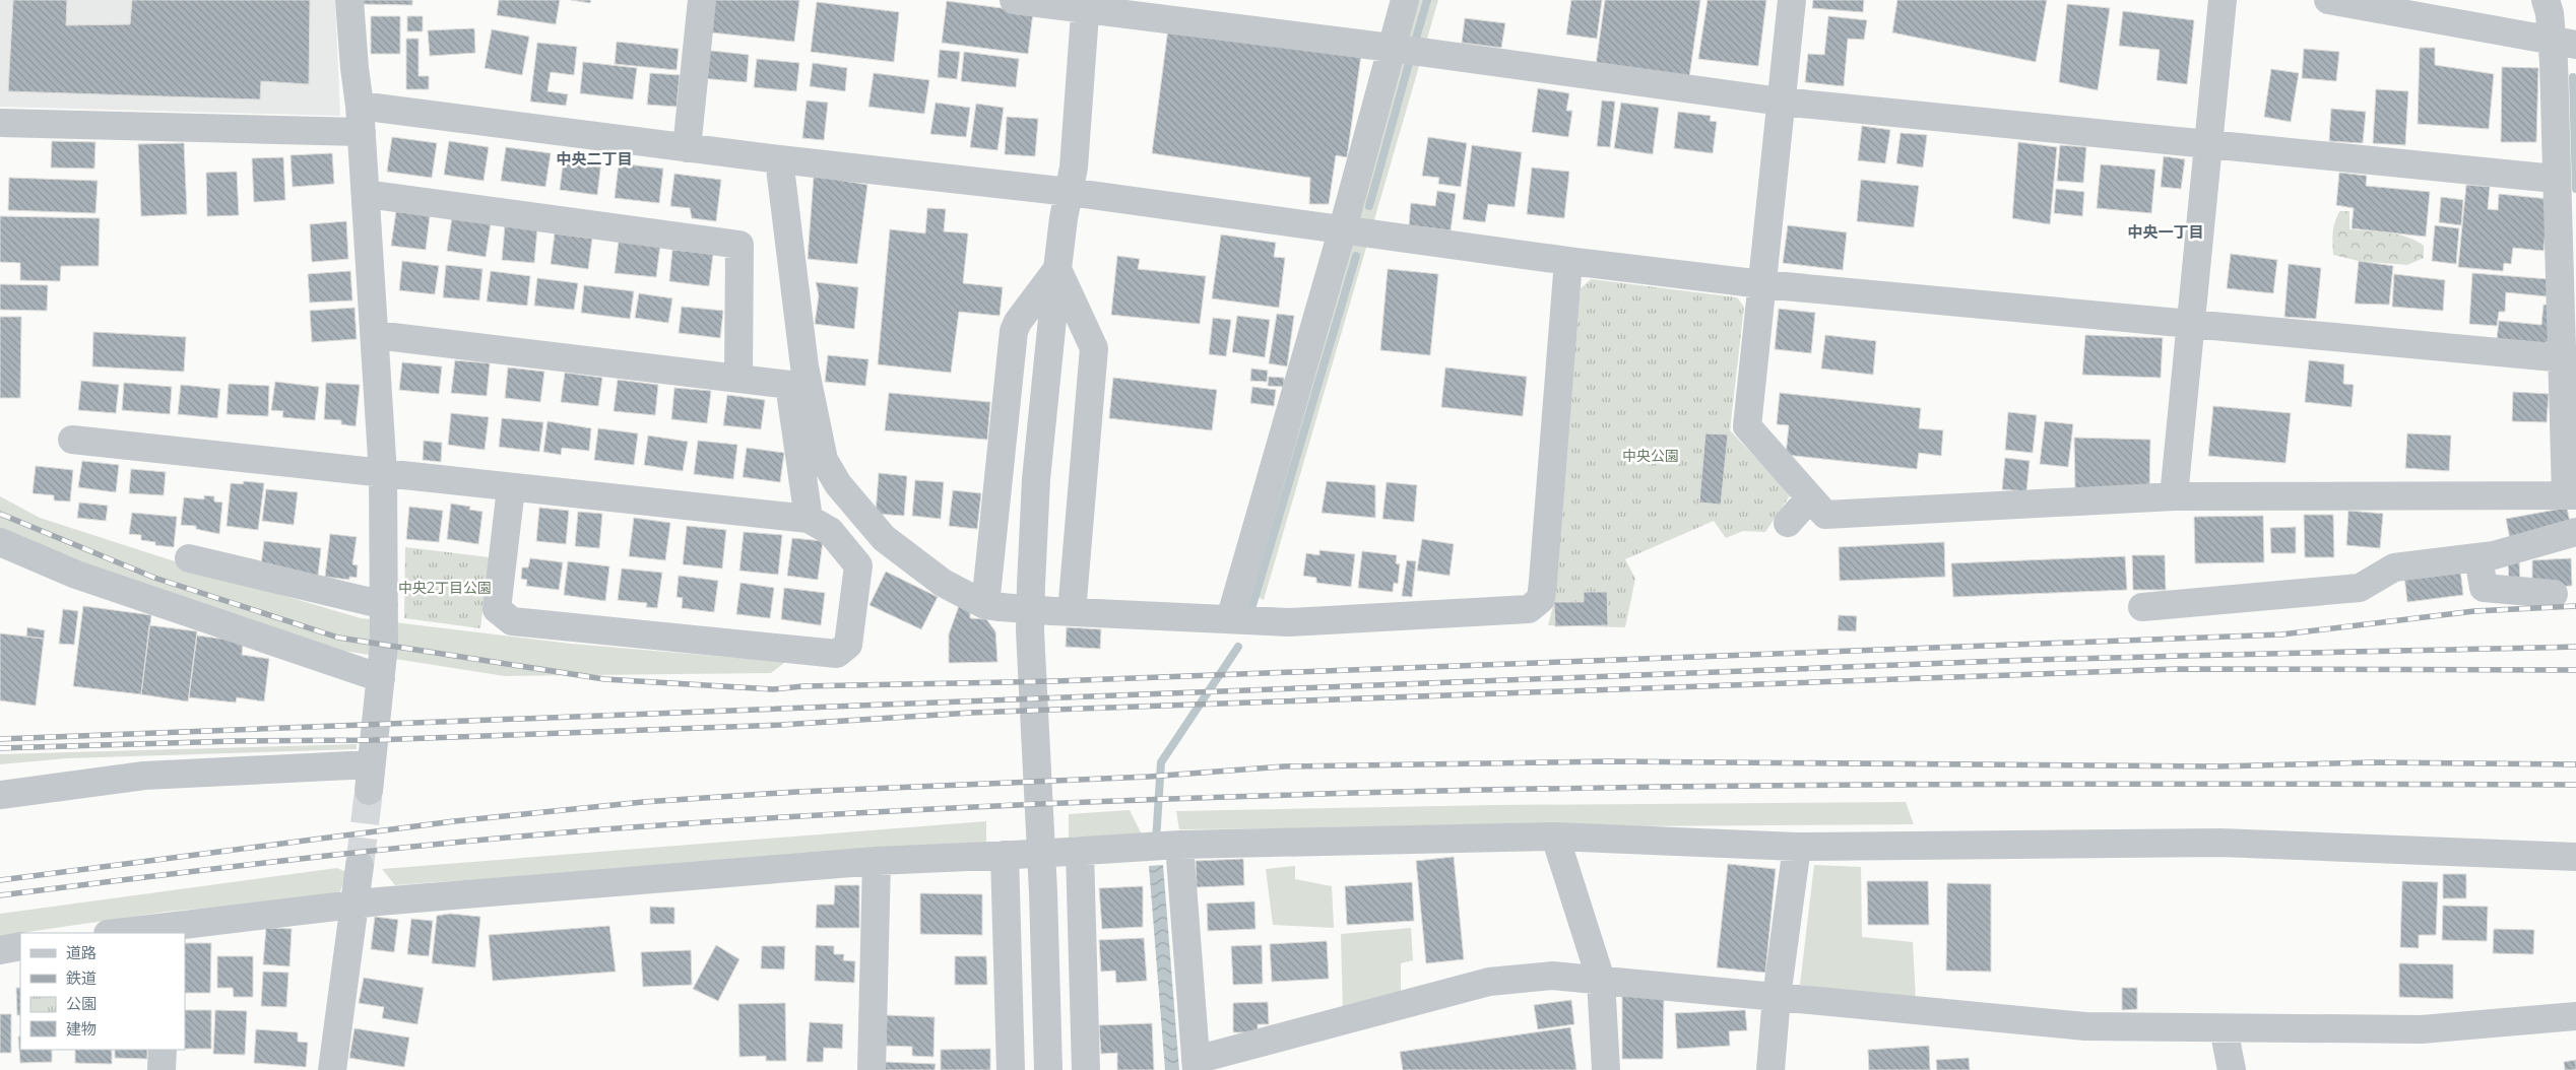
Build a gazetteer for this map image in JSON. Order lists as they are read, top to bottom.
{
  "districts": ["中央二丁目", "中央一丁目"],
  "parks": ["中央公園", "中央2丁目公園"],
  "legend": [
    "道路",
    "鉄道",
    "公園",
    "建物"
  ]
}
